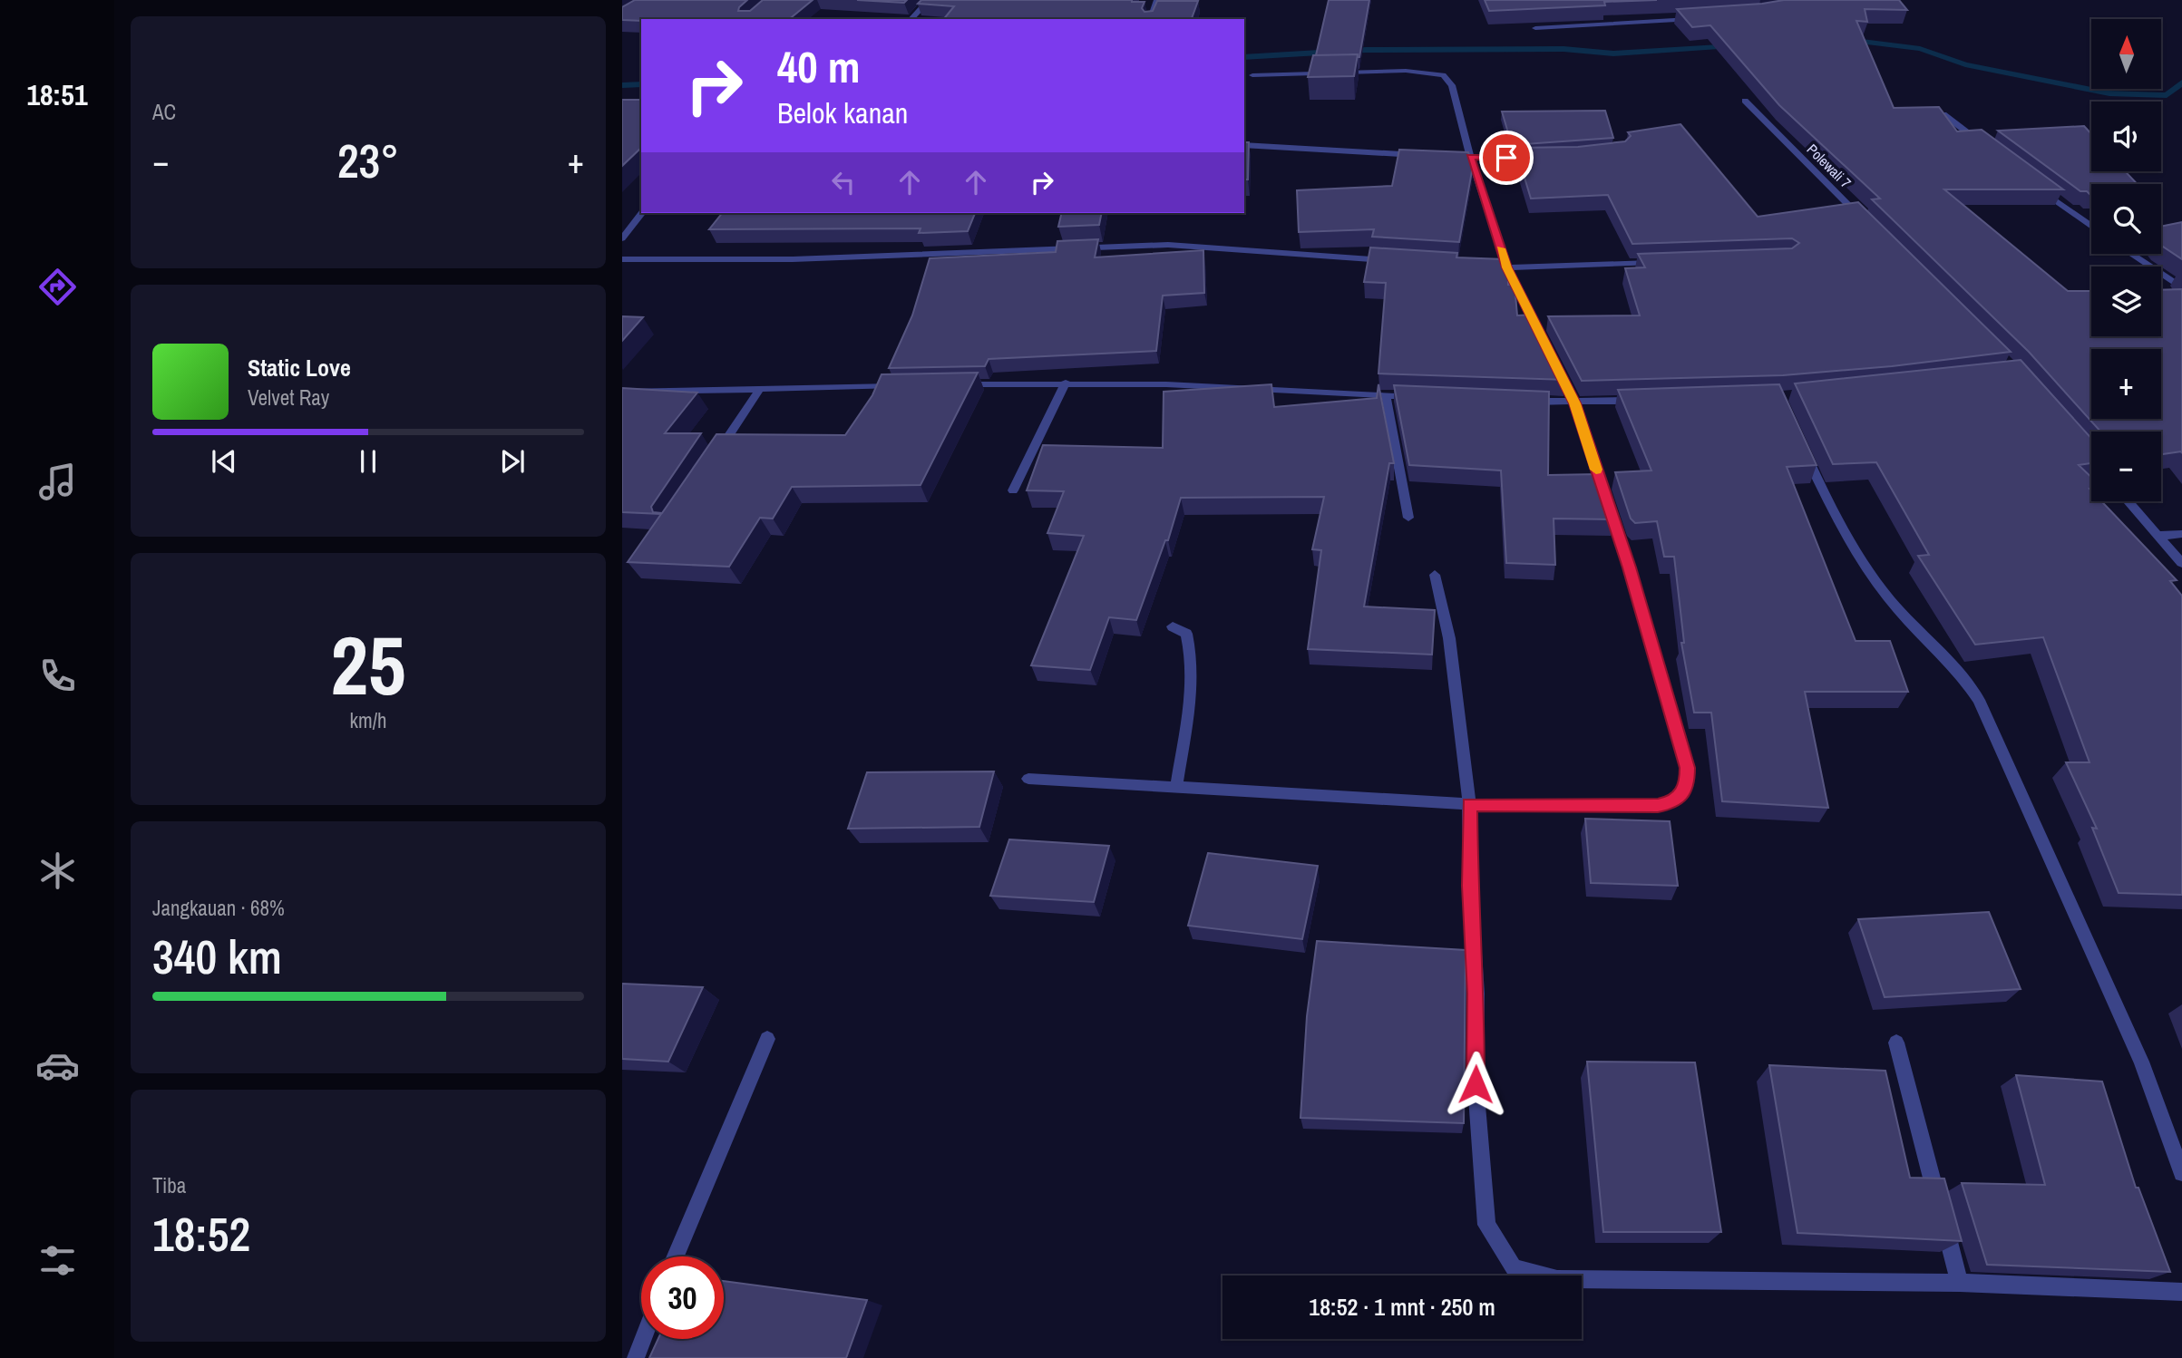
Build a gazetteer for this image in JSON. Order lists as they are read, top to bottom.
{
  "streets": {
    "street": ["Polewali 7"]
  },
  "north": "top",
  "page": {
    "tabs": "18:51",
    "tile": [
      "AC",
      ["25", "km/h"],
      ["Jangkauan · 68%", "340 km"],
      ["Tiba", "18:52"]
    ],
    "map_buttons": ["+", "−"],
    "turn": ["40 m", "Belok kanan"],
    "heat": ["−", "23°", "+"],
    "song": ["Static Love", "Velvet Ray"],
    "limit": "30",
    "trip": "18:52 · 1 mnt · 250 m"
  }
}
